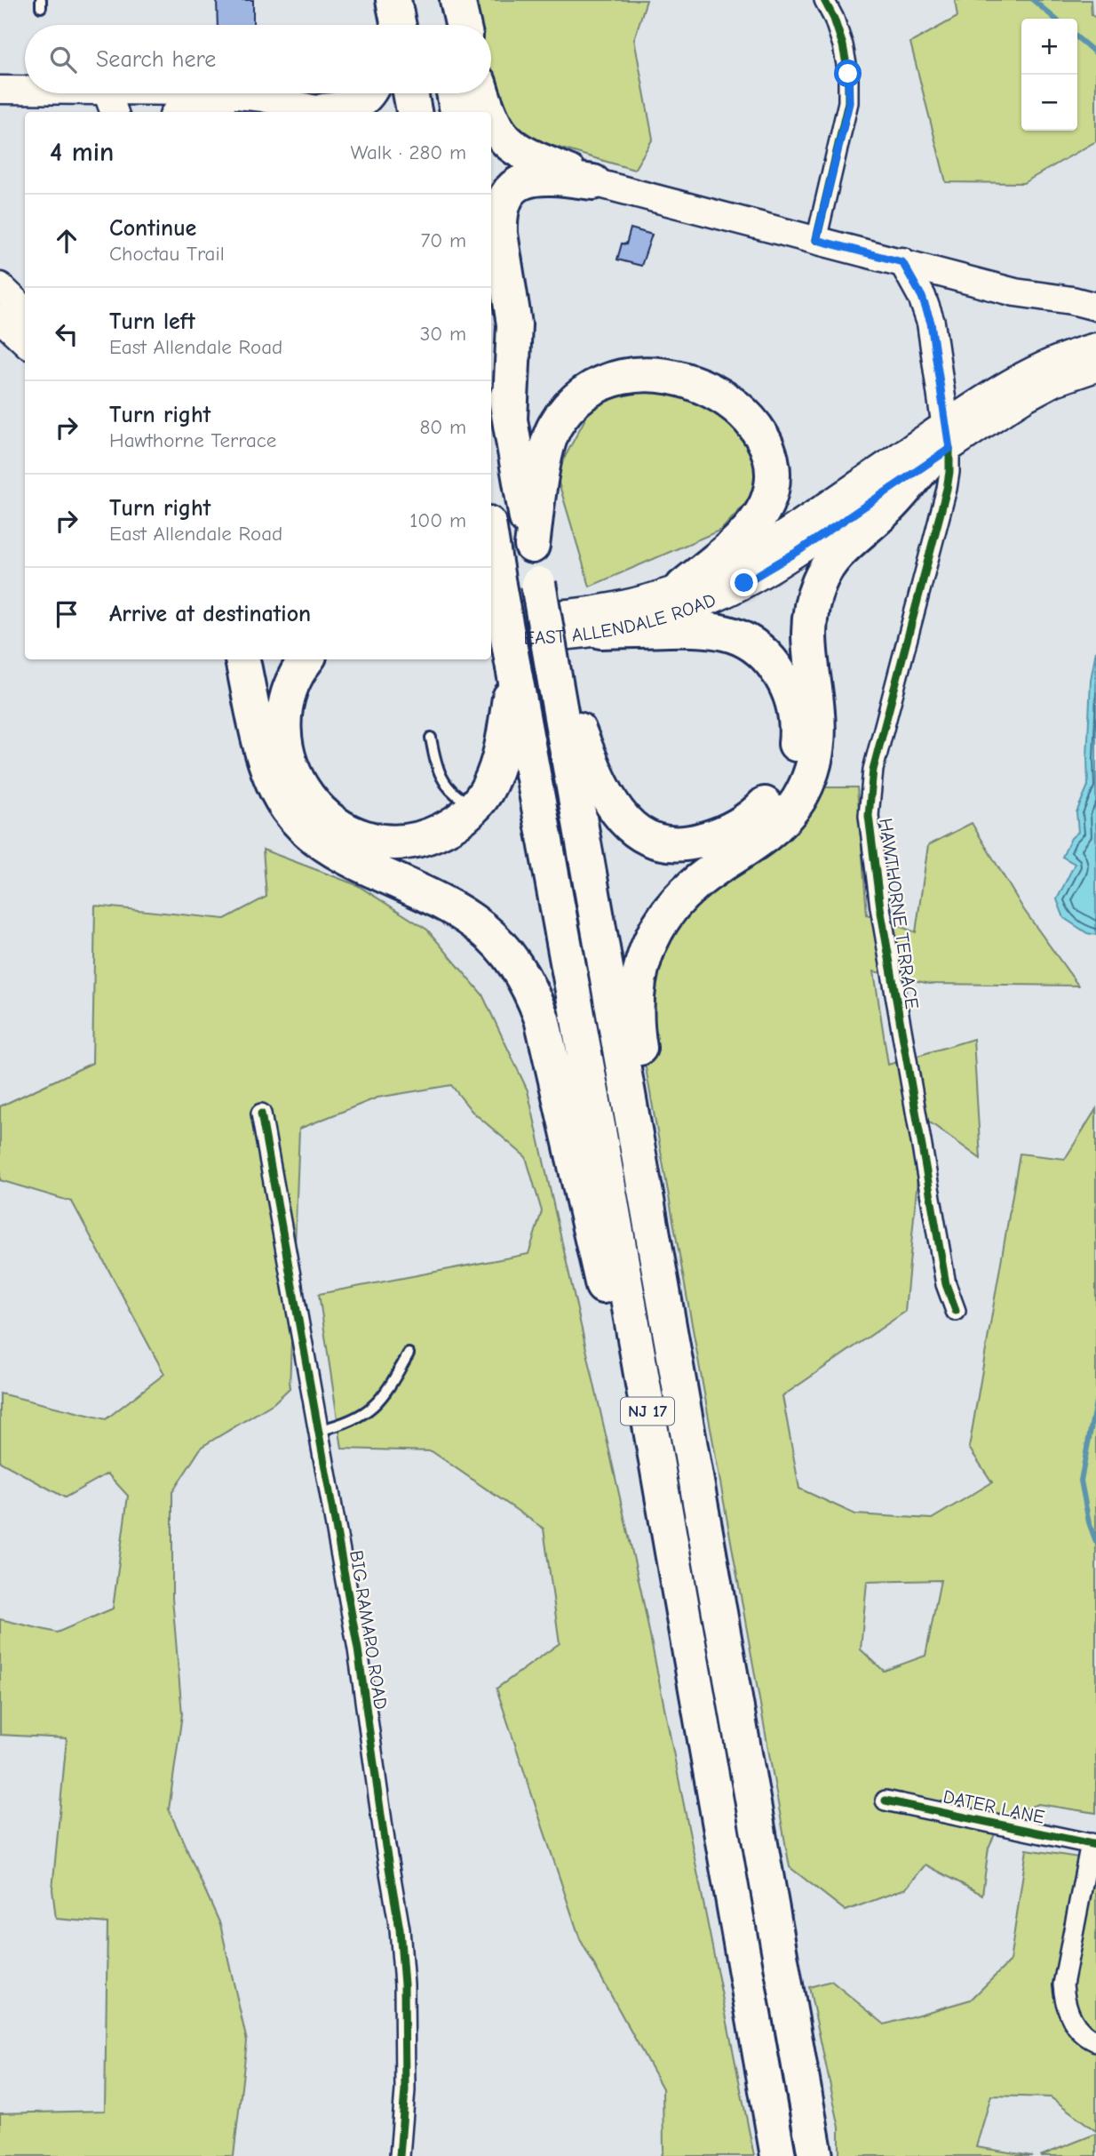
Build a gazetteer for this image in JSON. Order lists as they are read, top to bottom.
{
  "streets": {
    "highway": ["NJ 17"],
    "main road": ["EAST ALLENDALE ROAD", "HAWTHORNE TERRACE"],
    "street": ["BIG RAMAPO ROAD", "DATER LANE"]
  },
  "crossings": [
    ["EAST ALLENDALE ROAD", "HAWTHORNE TERRACE"],
    ["EAST ALLENDALE ROAD", "NJ 17"]
  ],
  "page": {
    "map_buttons": ["+", "−"],
    "search": "Search here",
    "heading": ["4 min", "Walk · 280 m"],
    "list": [
      ["Continue", "Choctau Trail", "70 m"],
      ["Turn left", "East Allendale Road", "30 m"],
      ["Turn right", "Hawthorne Terrace", "80 m"],
      ["Turn right", "East Allendale Road", "100 m"],
      "Arrive at destination"
    ]
  }
}
